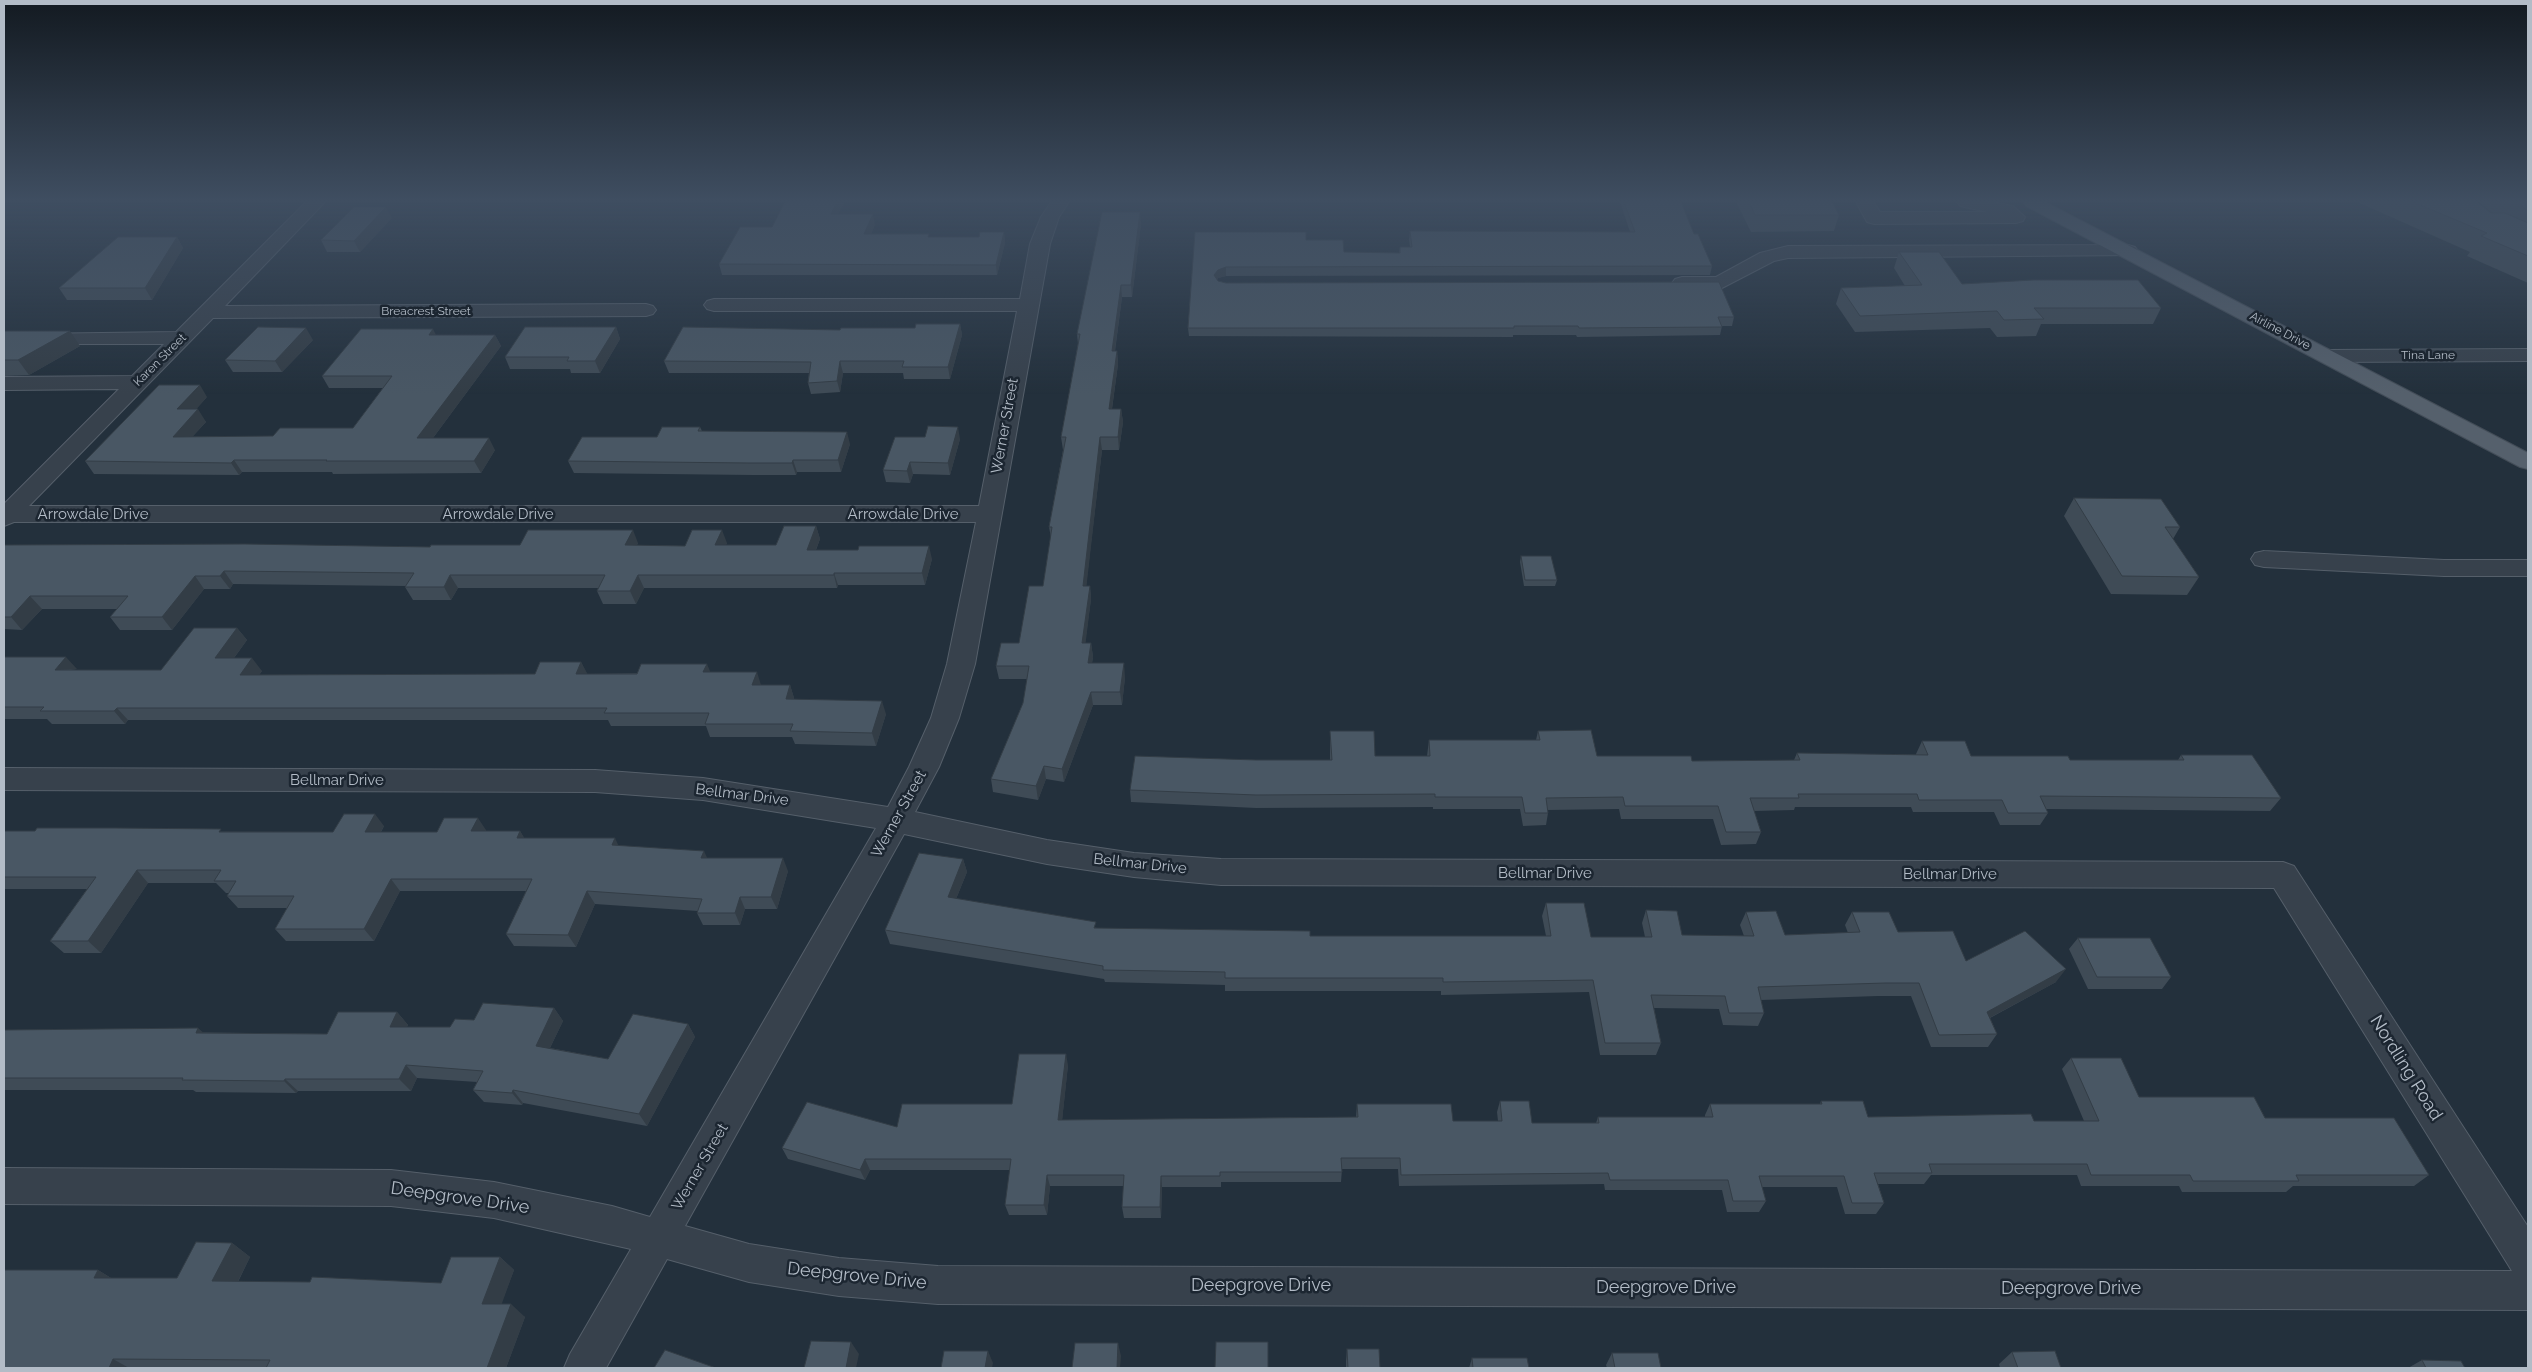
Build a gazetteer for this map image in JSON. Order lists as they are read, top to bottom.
{
  "streets": {
    "main road": ["Airline Drive"],
    "street": [
      "Breacrest Street",
      "Tina Lane",
      "Karen Street",
      "Werner Street",
      "Arrowdale Drive",
      "Bellmar Drive",
      "Nordling Road",
      "Deepgrove Drive"
    ]
  },
  "crossings": [
    ["Breacrest Street", "Karen Street"],
    ["Airline Drive", "Tina Lane"],
    ["Karen Street", "Arrowdale Drive"],
    ["Werner Street", "Arrowdale Drive"],
    ["Werner Street", "Bellmar Drive"],
    ["Werner Street", "Deepgrove Drive"],
    ["Bellmar Drive", "Nordling Road"]
  ]
}
